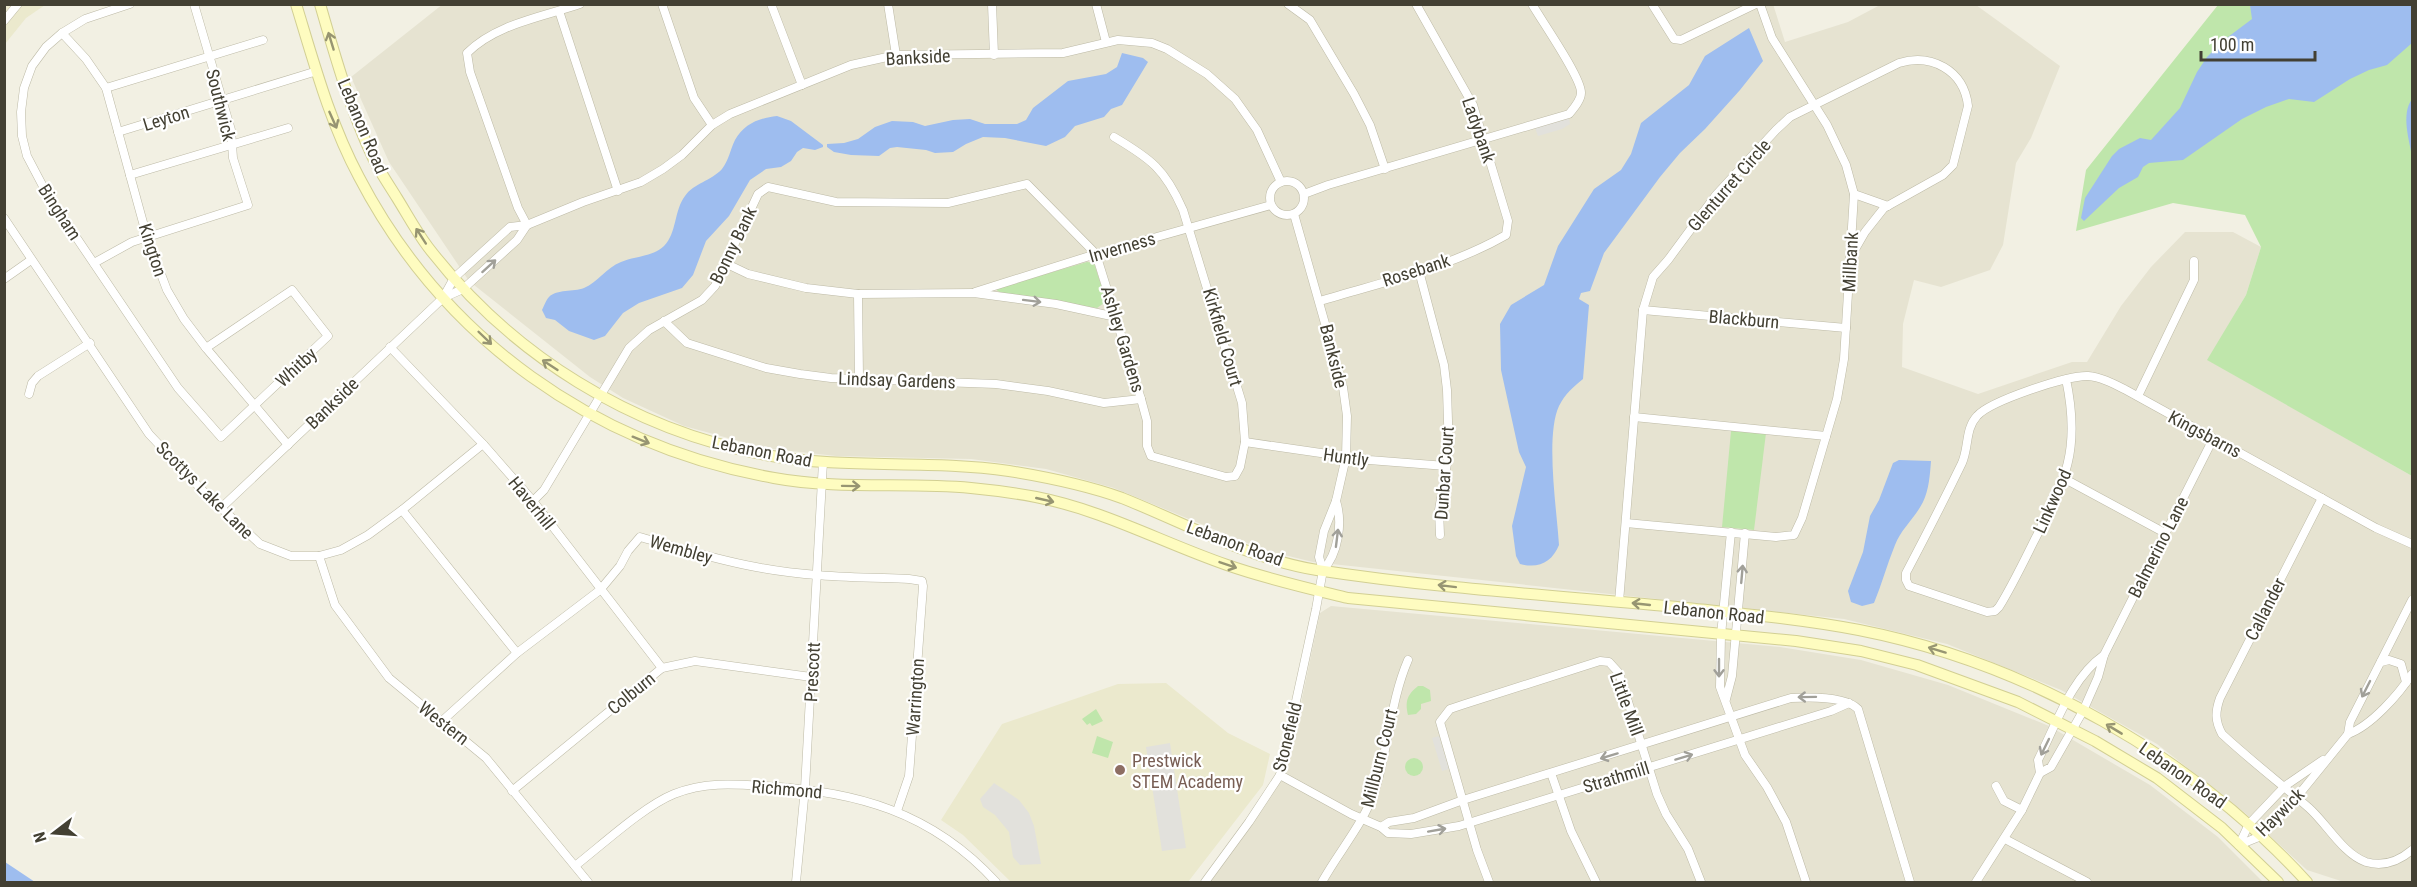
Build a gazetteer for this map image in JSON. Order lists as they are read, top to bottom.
{
  "streets": {
    "main road": ["Lebanon Road"],
    "street": [
      "Bankside",
      "Southwick",
      "Leyton",
      "Ladybank",
      "Glenturret Circle",
      "Bingham",
      "Bonny Bank",
      "Inverness",
      "Kington",
      "Millbank",
      "Rosebank",
      "Blackburn",
      "Kirkfield Court",
      "Ashley Gardens",
      "Whitby",
      "Lindsay Gardens",
      "Kingsbarns",
      "Huntly",
      "Dunbar Court",
      "Scottys Lake Lane",
      "Linkwood",
      "Haverhill",
      "Balmerino Lane",
      "Wembley",
      "Callander",
      "Prescott",
      "Colburn",
      "Warrington",
      "Little Mill",
      "Western",
      "Stonefield",
      "Millburn Court",
      "Strathmill",
      "Richmond",
      "Haywick"
    ]
  },
  "crossings": [
    ["Bankside", "Lebanon Road"],
    ["Bankside", "Inverness"],
    ["Bankside", "Kington"],
    ["Bankside", "Rosebank"],
    ["Bankside", "Huntly"],
    ["Bankside", "Scottys Lake Lane"],
    ["Bankside", "Haverhill"],
    ["Bankside", "Stonefield"],
    ["Southwick", "Leyton"],
    ["Southwick", "Kington"],
    ["Leyton", "Lebanon Road"],
    ["Leyton", "Kington"],
    ["Lebanon Road", "Glenturret Circle"],
    ["Lebanon Road", "Bonny Bank"],
    ["Lebanon Road", "Balmerino Lane"],
    ["Lebanon Road", "Prescott"],
    ["Lebanon Road", "Stonefield"],
    ["Lebanon Road", "Haywick"],
    ["Ladybank", "Rosebank"],
    ["Glenturret Circle", "Millbank"],
    ["Glenturret Circle", "Blackburn"],
    ["Bingham", "Kington"],
    ["Bingham", "Whitby"],
    ["Bonny Bank", "Inverness"],
    ["Bonny Bank", "Ashley Gardens"],
    ["Bonny Bank", "Lindsay Gardens"],
    ["Bonny Bank", "Haverhill"],
    ["Inverness", "Kirkfield Court"],
    ["Inverness", "Ashley Gardens"],
    ["Kington", "Whitby"],
    ["Millbank", "Blackburn"],
    ["Rosebank", "Dunbar Court"],
    ["Kirkfield Court", "Ashley Gardens"],
    ["Kirkfield Court", "Huntly"],
    ["Ashley Gardens", "Lindsay Gardens"],
    ["Kingsbarns", "Linkwood"],
    ["Kingsbarns", "Balmerino Lane"],
    ["Kingsbarns", "Callander"],
    ["Huntly", "Dunbar Court"],
    ["Scottys Lake Lane", "Haverhill"],
    ["Scottys Lake Lane", "Western"],
    ["Haverhill", "Wembley"],
    ["Haverhill", "Colburn"],
    ["Wembley", "Prescott"],
    ["Wembley", "Warrington"],
    ["Wembley", "Western"],
    ["Callander", "Haywick"],
    ["Prescott", "Colburn"],
    ["Prescott", "Richmond"],
    ["Colburn", "Western"],
    ["Warrington", "Richmond"],
    ["Little Mill", "Strathmill"],
    ["Western", "Richmond"],
    ["Stonefield", "Strathmill"],
    ["Millburn Court", "Strathmill"]
  ],
  "places": ["Prestwick STEM Academy"],
  "scale_bar": "100 m",
  "north": "left"
}
